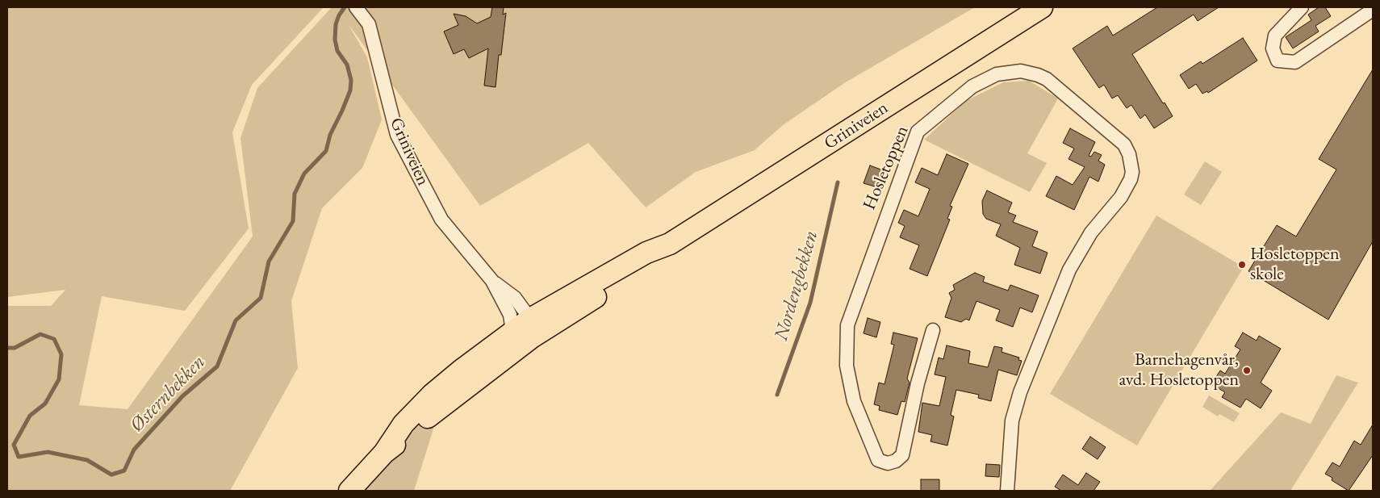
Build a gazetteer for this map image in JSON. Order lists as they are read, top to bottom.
{
  "streets": {
    "main road": ["Griniveien"],
    "street": ["Hosletoppen"]
  },
  "water": ["Nordengbekken", "Østernbekken"],
  "places": ["Hosletoppen skole", "Barnehagenvår, avd. Hosletoppen"]
}
